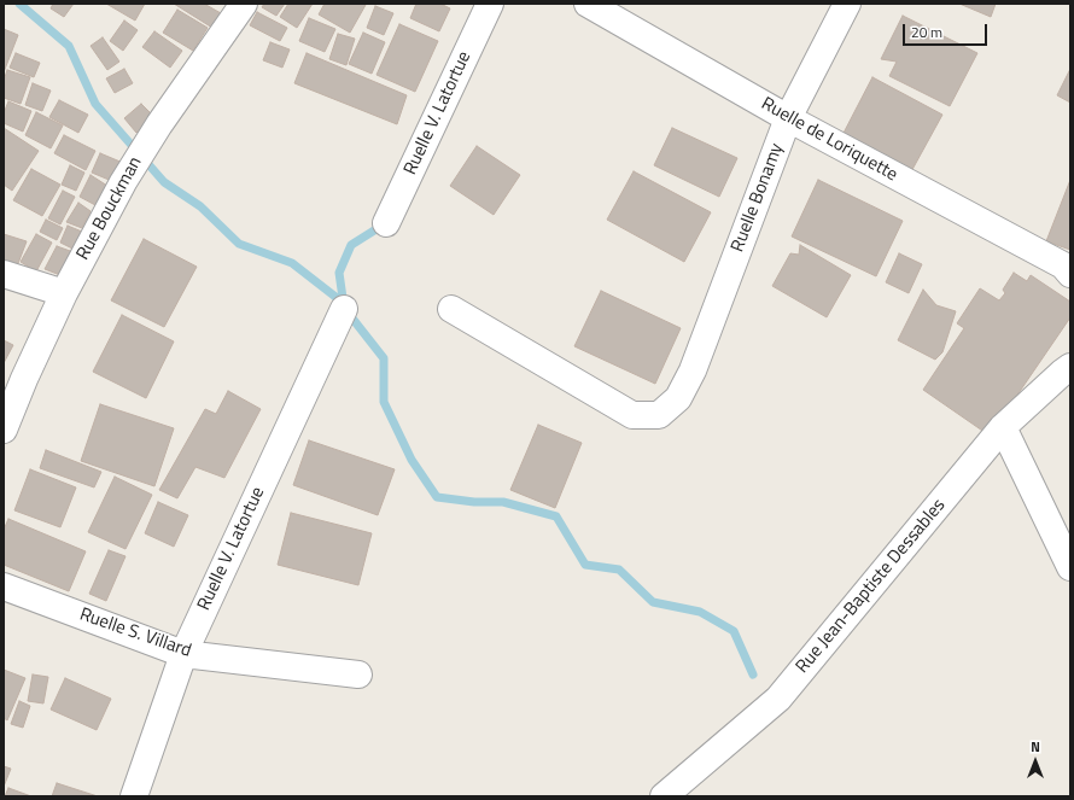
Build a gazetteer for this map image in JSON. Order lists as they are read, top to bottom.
{
  "streets": {
    "street": [
      "Ruelle V. Latortue",
      "Ruelle de Loriquette",
      "Ruelle Bonamy",
      "Rue Bouckman",
      "Rue Jean-Baptiste Dessables",
      "Ruelle S. Villard"
    ]
  },
  "crossings": [
    ["Ruelle V. Latortue", "Ruelle S. Villard"],
    ["Ruelle de Loriquette", "Ruelle Bonamy"]
  ],
  "scale_bar": "20 m",
  "north": "top"
}
